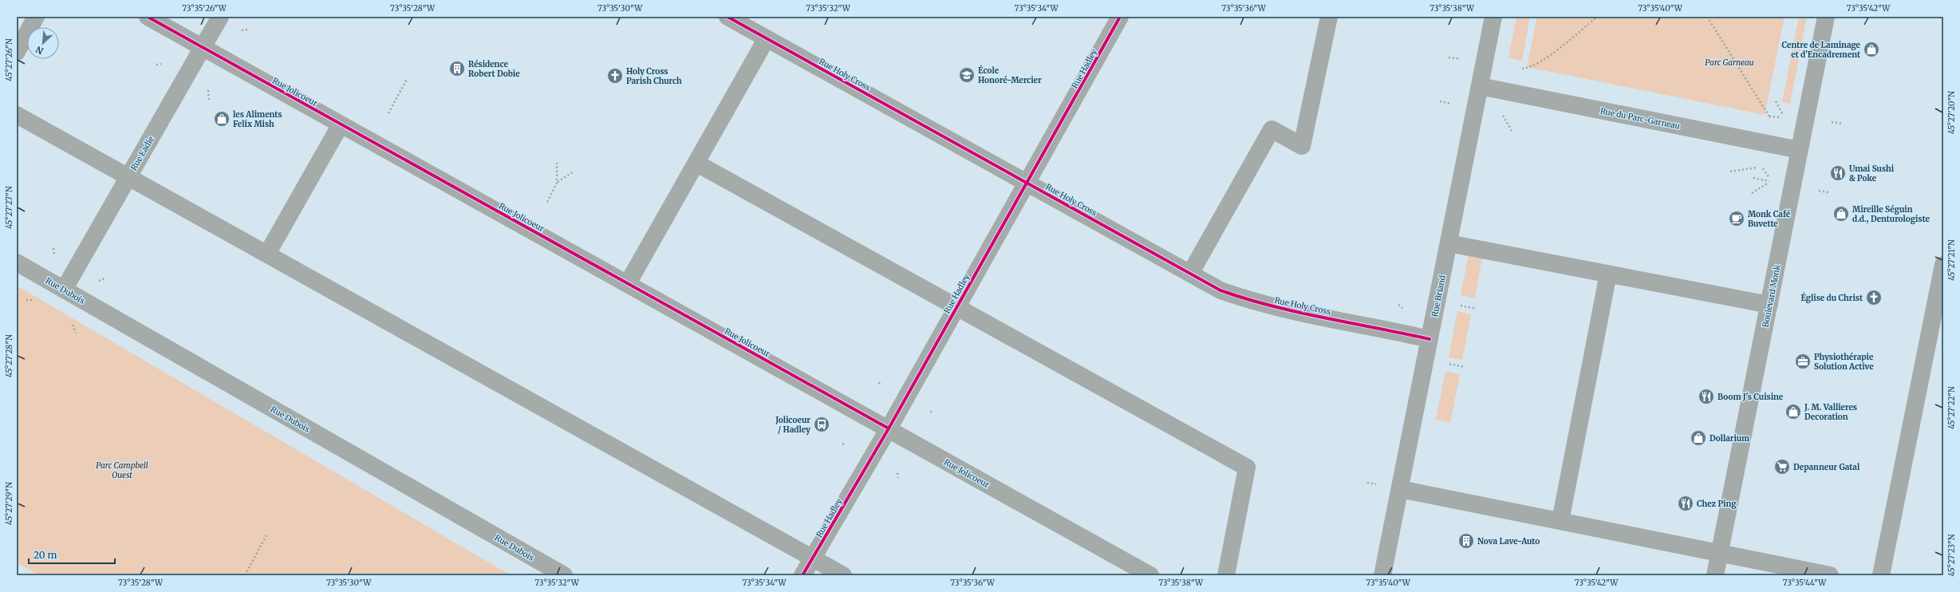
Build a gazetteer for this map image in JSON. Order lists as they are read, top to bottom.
{
  "streets": {
    "street": [
      "Rue Hadley",
      "Rue Holy Cross",
      "Rue Jolicoeur",
      "Rue du Parc-Garneau",
      "Rue Eadie",
      "Rue Dubois",
      "Rue Briand",
      "Boulevard Monk"
    ]
  },
  "crossings": [
    ["Rue Hadley", "Rue Holy Cross"],
    ["Rue Hadley", "Rue Jolicoeur"],
    ["Rue Holy Cross", "Rue Briand"],
    ["Rue Jolicoeur", "Rue Eadie"],
    ["Rue du Parc-Garneau", "Rue Briand"],
    ["Rue du Parc-Garneau", "Boulevard Monk"],
    ["Rue Eadie", "Rue Dubois"]
  ],
  "parks": ["Parc Garneau", "Parc Campbell Ouest"],
  "places": {
    "shop": [
      "Centre de Laminage et d'Encadrement",
      "les Aliments Felix Mish",
      "Mireille Séguin d.d., Denturologiste",
      "J. M. Vallieres Decoration",
      "Dollarium"
    ],
    "building": ["Résidence Robert Dobie", "Nova Lave-Auto"],
    "school or university": ["École Honoré-Mercier"],
    "church": ["Holy Cross Parish Church", "Église du Christ"],
    "restaurant": ["Umai Sushi & Poke", "Boom J's Cuisine", "Chez Ping"],
    "cafe": ["Monk Café Buvette"],
    "office": ["Physiothérapie Solution Active"],
    "bus stop": ["Jolicoeur / Hadley"],
    "supermarket": ["Depanneur Gatal"]
  },
  "scale_bar": "20 m",
  "north": "bottom left",
  "coordinates": [
    "73°35'26\"W",
    "73°35'28\"W",
    "73°35'30\"W",
    "73°35'32\"W",
    "73°35'34\"W",
    "73°35'36\"W",
    "73°35'38\"W",
    "73°35'40\"W",
    "73°35'42\"W",
    "45°27'26\"N",
    "45°27'20\"N",
    "45°27'27\"N",
    "45°27'21\"N",
    "45°27'28\"N",
    "45°27'22\"N",
    "45°27'29\"N",
    "45°27'23\"N",
    "73°35'44\"W"
  ]
}
